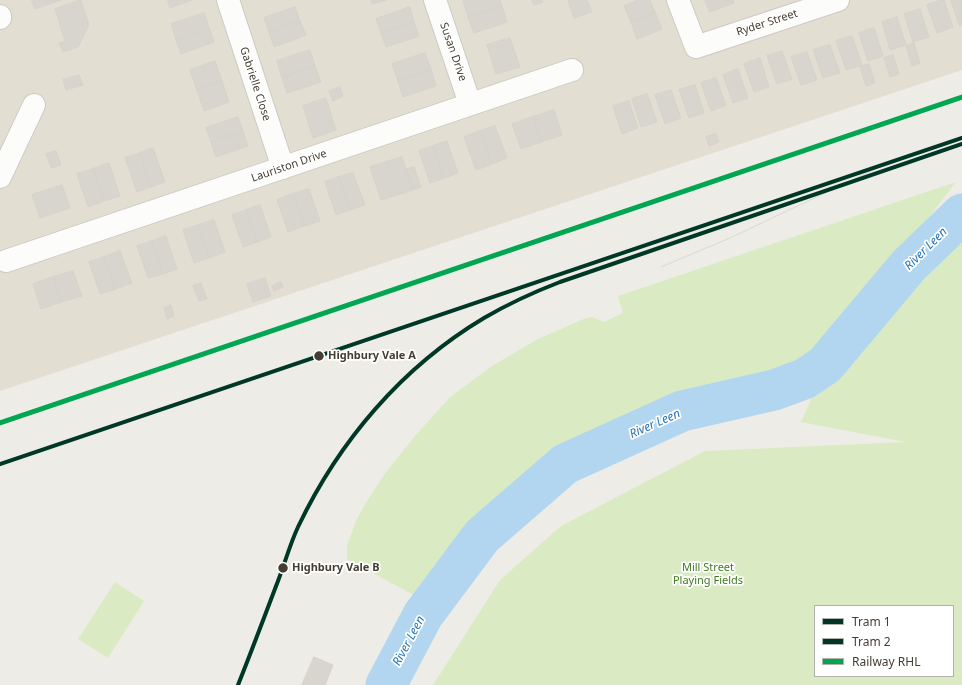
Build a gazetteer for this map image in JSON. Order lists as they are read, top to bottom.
{
  "streets": {
    "street": [
      "Ryder Street",
      "Susan Drive",
      "Gabrielle Close",
      "Lauriston Drive"
    ]
  },
  "crossings": [
    ["Susan Drive", "Lauriston Drive"],
    ["Gabrielle Close", "Lauriston Drive"]
  ],
  "water": ["River Leen"],
  "parks": ["Mill Street Playing Fields"],
  "places": ["Highbury Vale A", "Highbury Vale B"],
  "lines": ["rail line RHL", "tram line 1", "tram line 2"],
  "legend": ["Tram 1", "Tram 2", "Railway RHL"]
}
